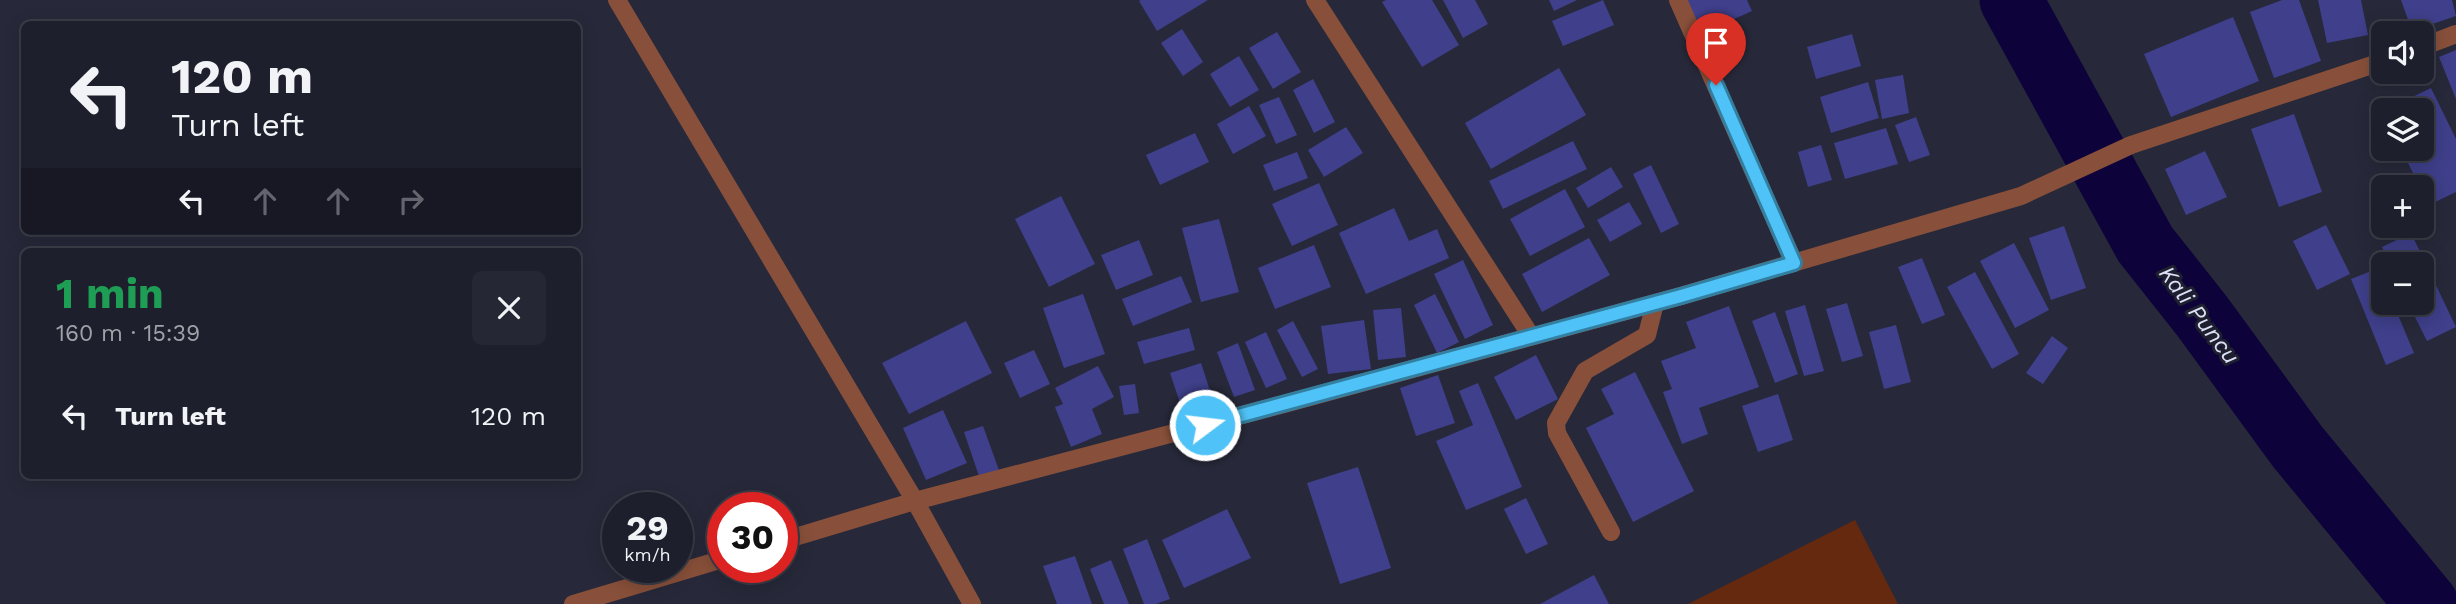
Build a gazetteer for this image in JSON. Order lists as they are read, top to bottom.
{
  "water": ["Kali Puncu"],
  "page": {
    "map_buttons": ["+", "−"],
    "turn": ["120 m", "Turn left"],
    "heading": ["1 min", "160 m · 15:39"],
    "list": [
      {
        "name": "Turn left",
        "value": "120 m"
      }
    ],
    "speed": "29 km/h",
    "limit": "30"
  }
}
